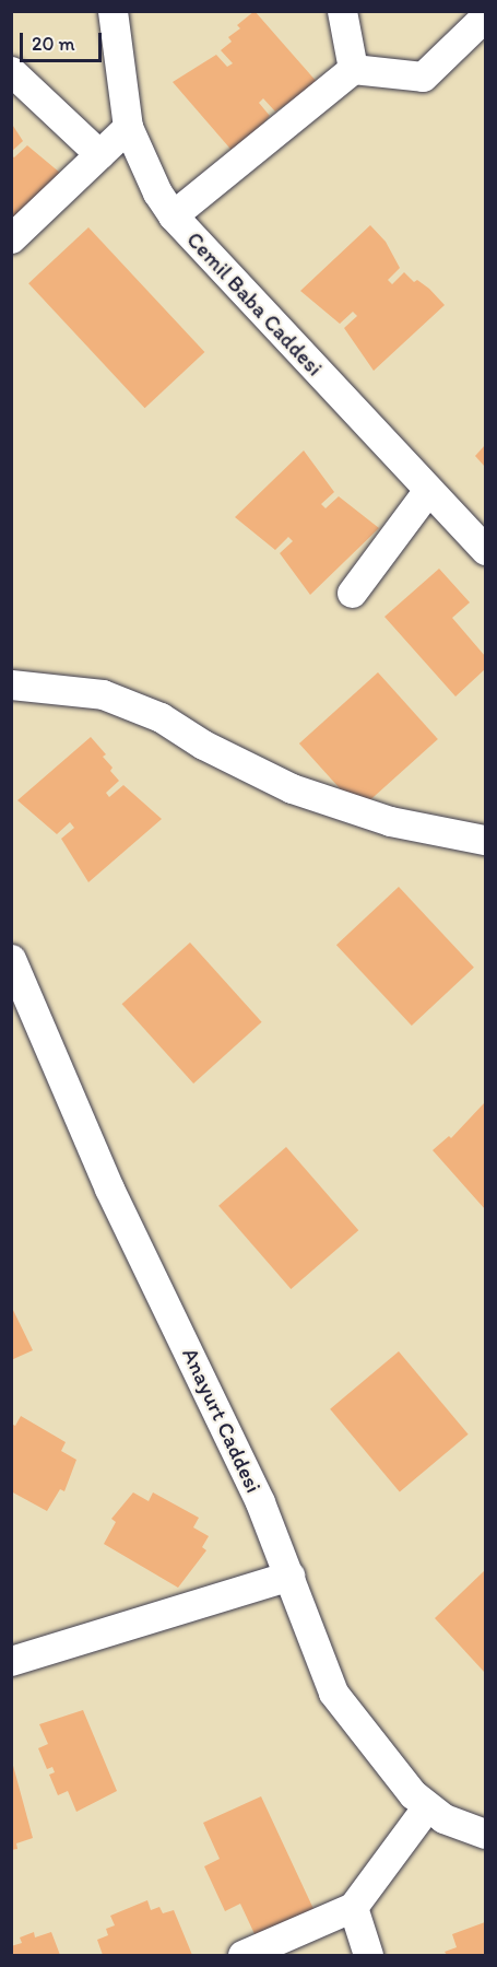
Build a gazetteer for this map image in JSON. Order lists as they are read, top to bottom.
{
  "streets": {
    "street": ["Cemil Baba Caddesi", "Anayurt Caddesi"]
  },
  "scale_bar": "20 m"
}
